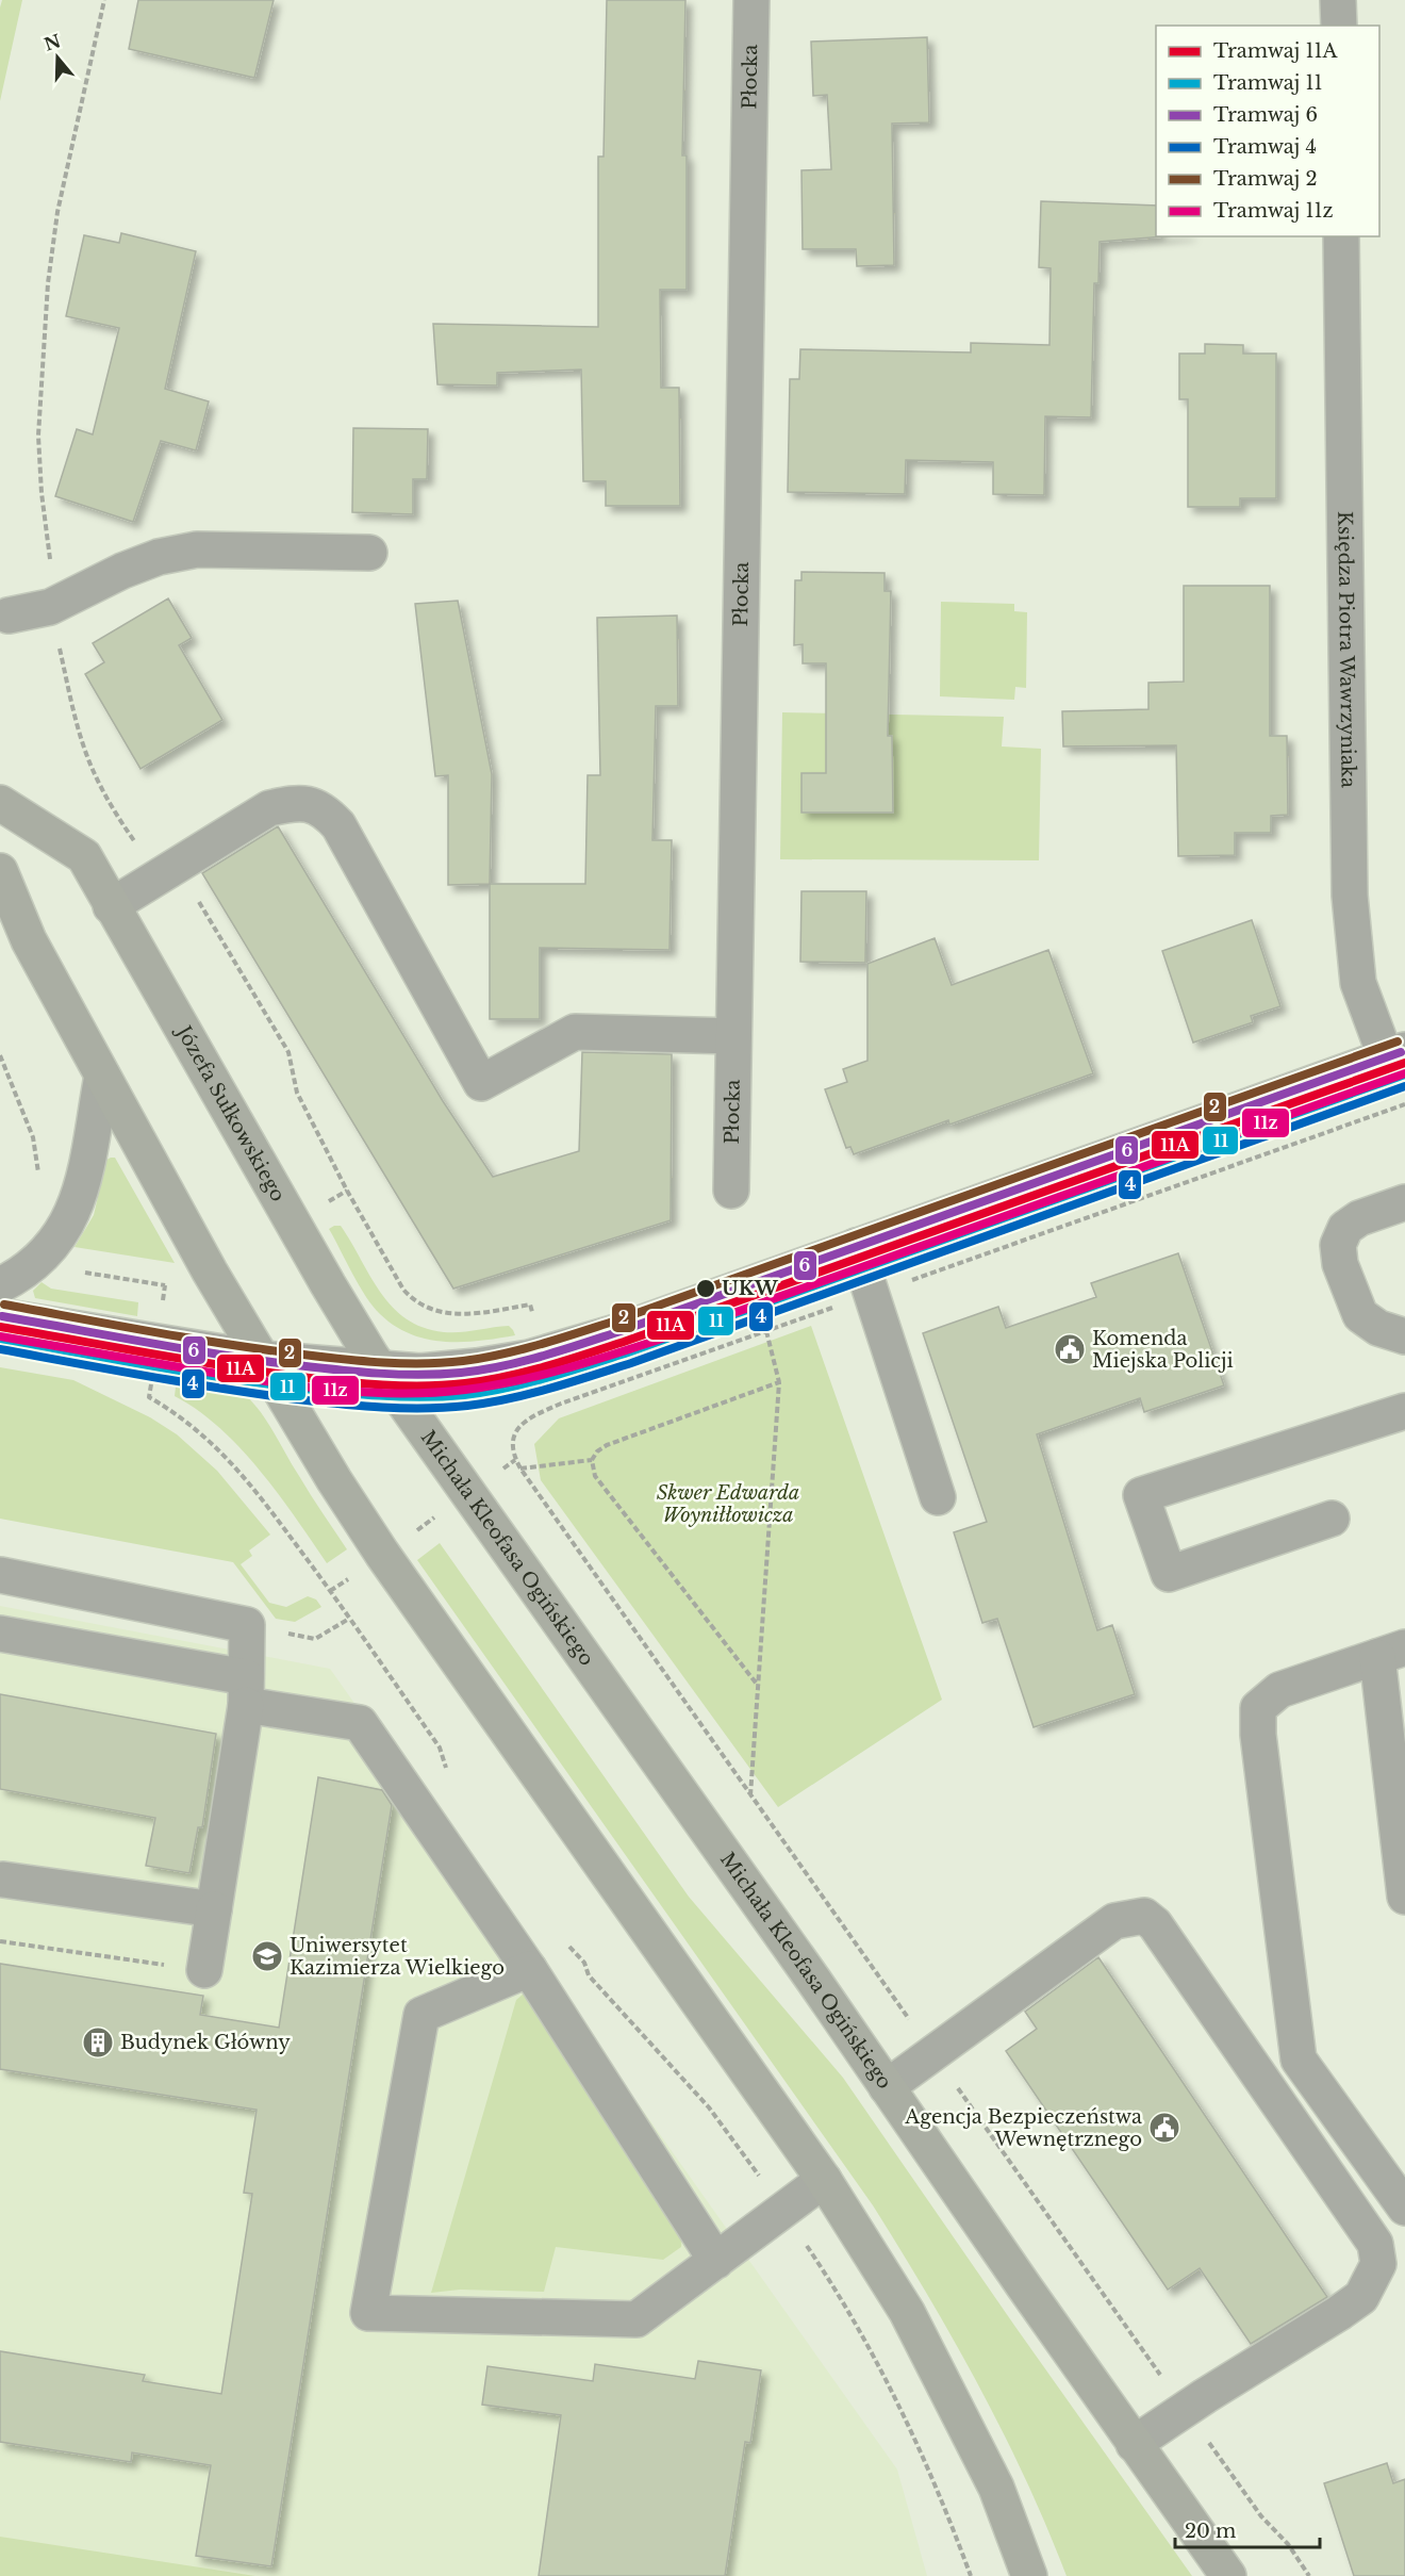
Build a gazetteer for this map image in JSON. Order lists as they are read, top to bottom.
{
  "streets": {
    "main road": ["Józefa Sułkowskiego", "Michała Kleofasa Ogińskiego"],
    "street": ["Płocka", "Księdza Piotra Wawrzyniaka"]
  },
  "crossings": [
    ["Józefa Sułkowskiego", "Michała Kleofasa Ogińskiego"]
  ],
  "parks": ["Skwer Edwarda Woyniłłowicza"],
  "places": {
    "other": ["UKW"],
    "public building": ["Komenda Miejska Policji", "Agencja Bezpieczeństwa Wewnętrznego"],
    "school or university": ["Uniwersytet Kazimierza Wielkiego"],
    "building": ["Budynek Główny"]
  },
  "lines": [
    "tram line 2",
    "tram line 6",
    "tram line 11A",
    "tram line 11z",
    "tram line 11",
    "tram line 4"
  ],
  "legend": [
    "Tramwaj 11A",
    "Tramwaj 11",
    "Tramwaj 6",
    "Tramwaj 4",
    "Tramwaj 2",
    "Tramwaj 11z"
  ],
  "scale_bar": "20 m",
  "north": "top"
}
